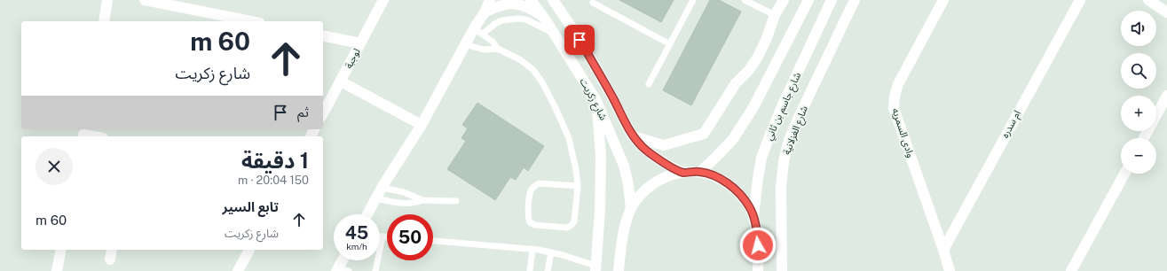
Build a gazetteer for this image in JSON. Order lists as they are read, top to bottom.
{
  "streets": {
    "street": [
      "لوجبة",
      "شارع زكريت",
      "شارع جاسم بن ثاني",
      "ام سدره",
      "شارع الغزلانية",
      "وادى السمريه"
    ]
  },
  "crossings": [
    ["ام سدره", "وادى السمريه"]
  ],
  "page": {
    "map_buttons": ["+", "−"],
    "turn": ["60 m", "شارع زكريت"],
    "then": "ثم",
    "heading": ["1 دقيقة", "150 m · 20:04"],
    "list": [
      {
        "name": "تابع السير",
        "note": "شارع زكريت",
        "value": "60 m"
      }
    ],
    "speed": "45 km/h",
    "limit": "50"
  }
}
